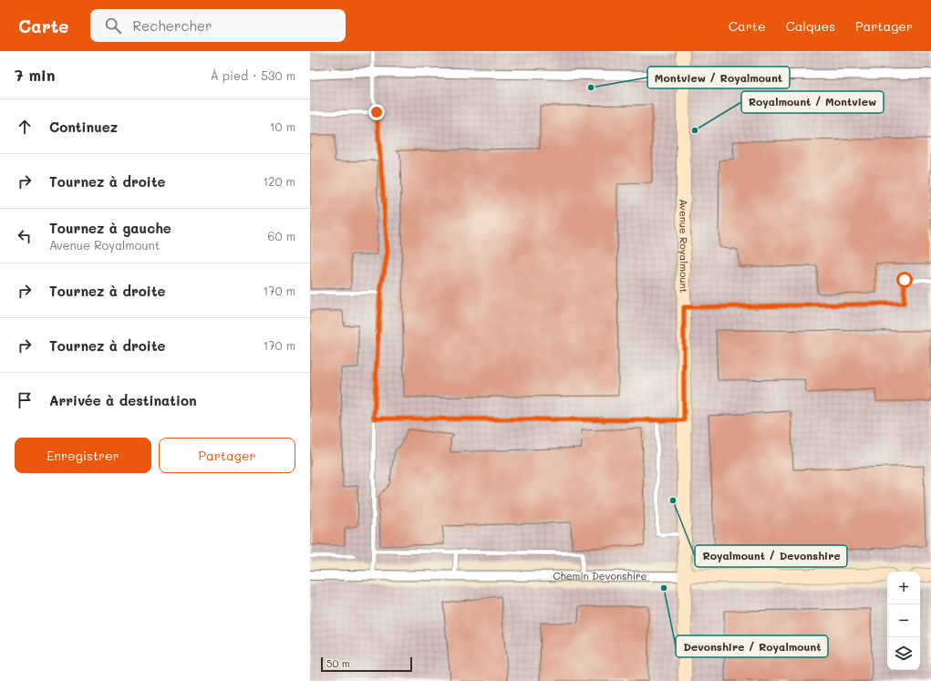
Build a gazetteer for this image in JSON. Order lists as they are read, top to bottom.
{
  "streets": {
    "street": ["Avenue Royalmount", "Chemin Devonshire"]
  },
  "crossings": [
    ["Avenue Royalmount", "Chemin Devonshire"]
  ],
  "places": [
    "Montview / Royalmount",
    "Royalmount / Montview",
    "Royalmount / Devonshire",
    "Devonshire / Royalmount"
  ],
  "scale_bar": "50 m",
  "page": {
    "header": "Carte",
    "search": "Rechercher",
    "nav": ["Carte", "Calques", "Partager"],
    "heading": ["7 min", "À pied · 530 m"],
    "list": [
      ["Continuez", "10 m"],
      ["Tournez à droite", "120 m"],
      ["Tournez à gauche", "Avenue Royalmount", "60 m"],
      ["Tournez à droite", "170 m"],
      ["Tournez à droite", "170 m"],
      "Arrivée à destination"
    ],
    "buttons": ["Enregistrer", "Partager"],
    "map_buttons": ["+", "−"],
    "scale": "50 m"
  }
}
